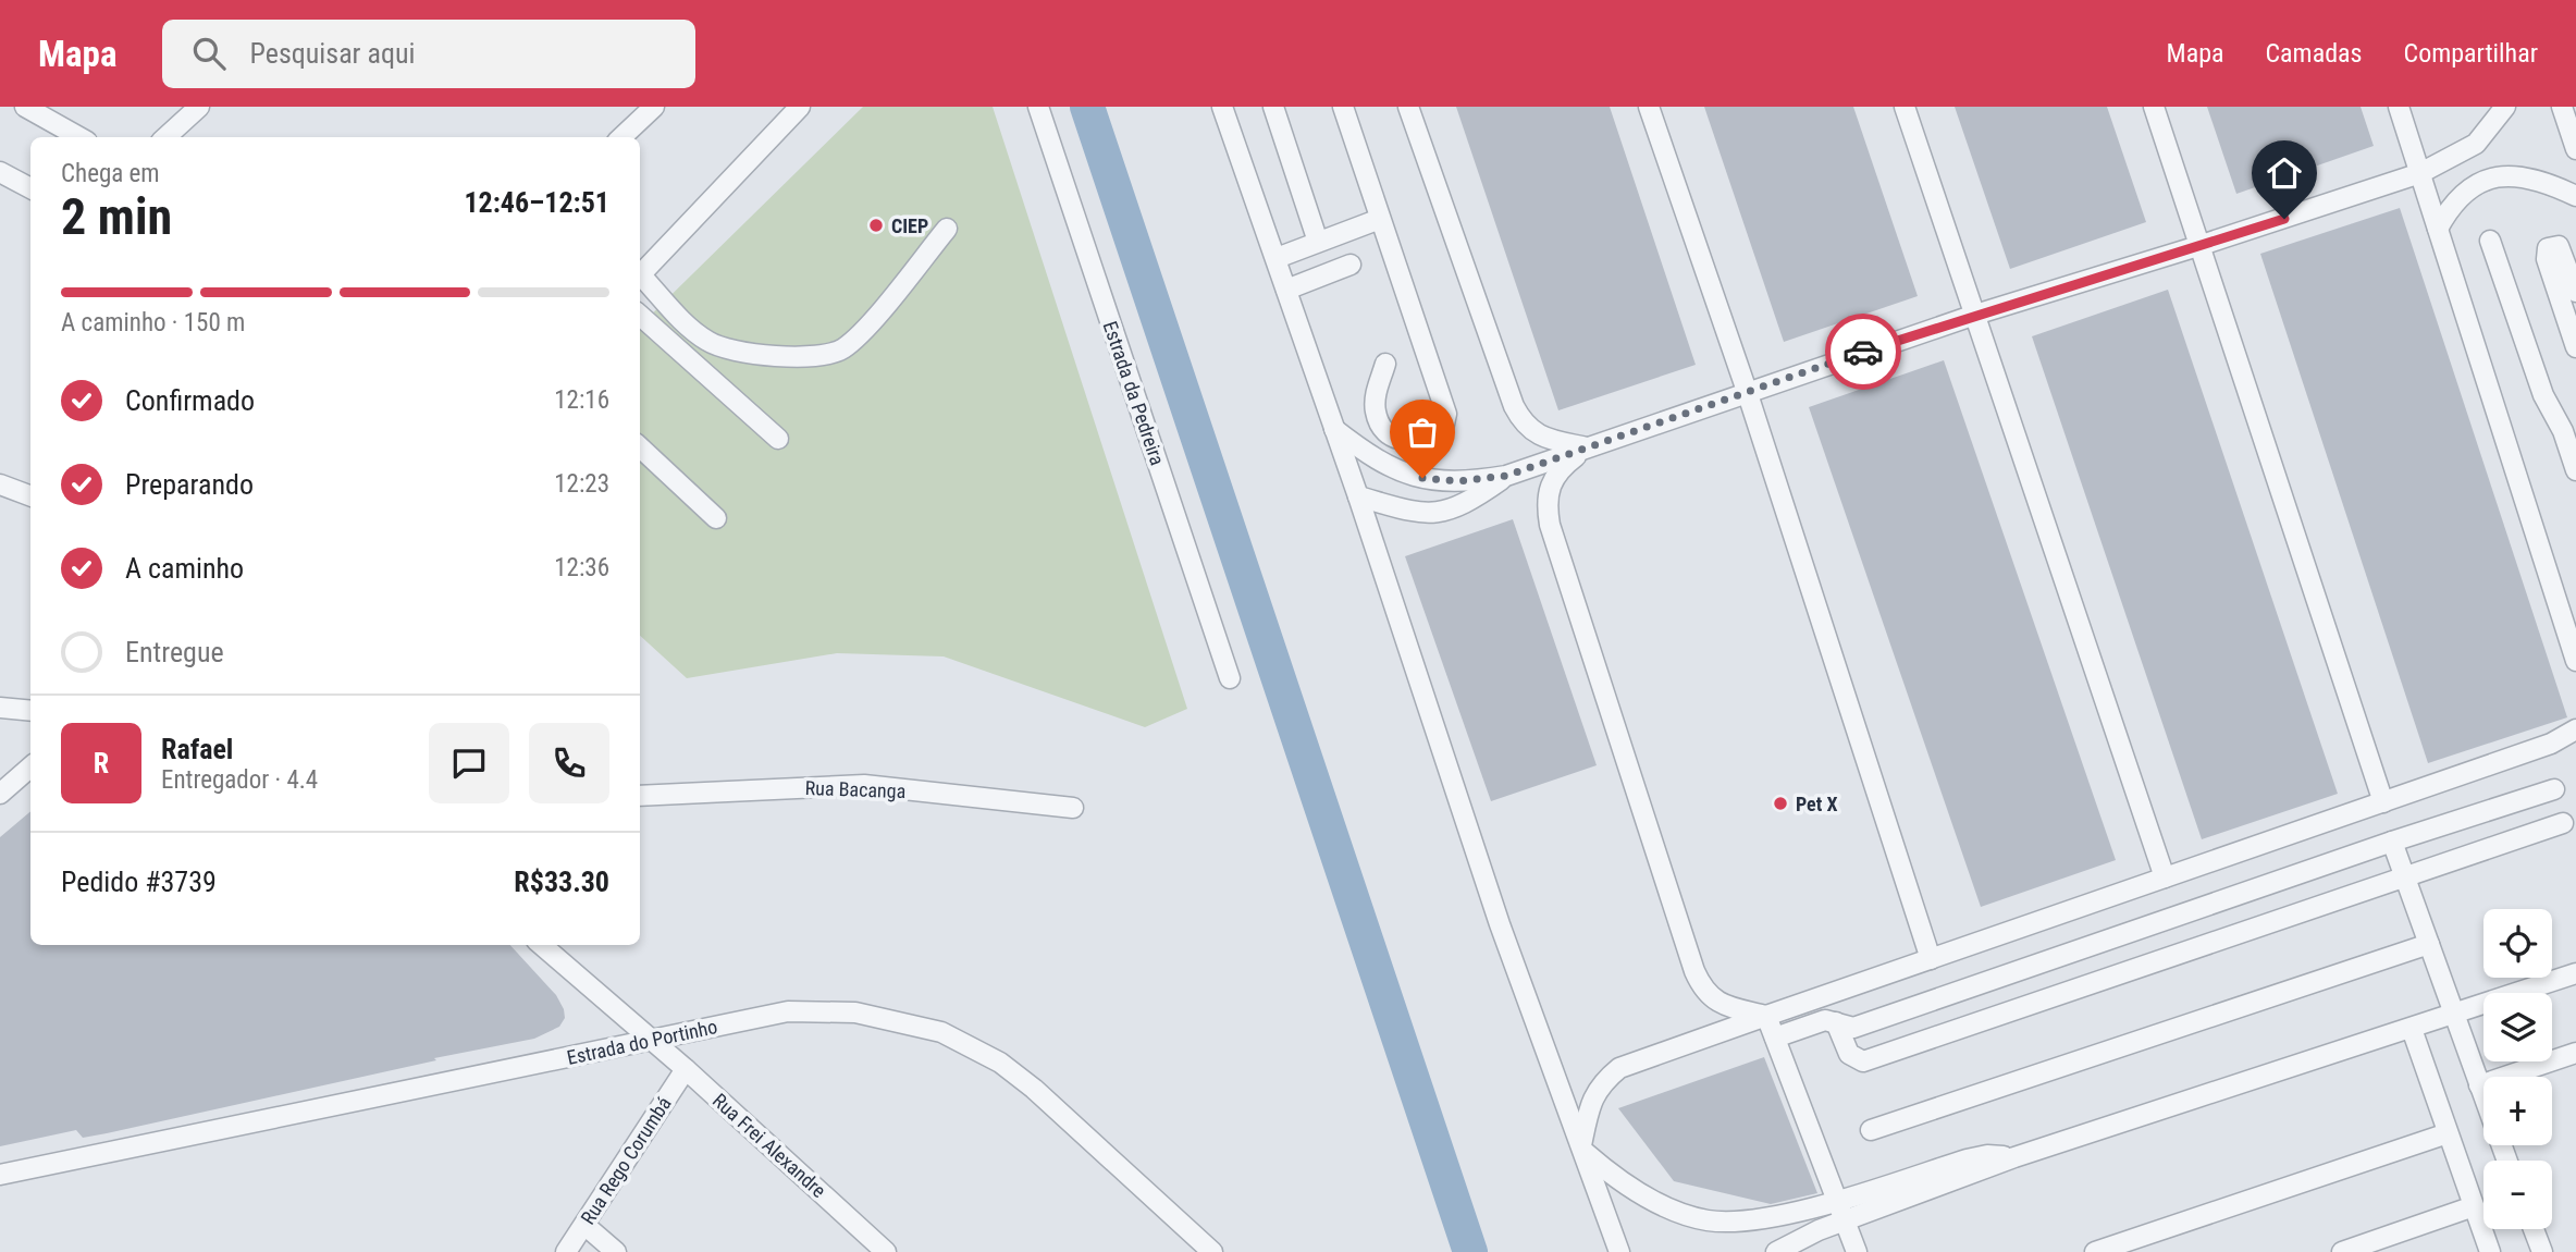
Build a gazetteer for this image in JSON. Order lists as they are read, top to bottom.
{
  "streets": {
    "street": [
      "Estrada da Pedreira",
      "Rua Bacanga",
      "Estrada do Portinho",
      "Rua Frei Alexandre",
      "Rua Rego Corumbá"
    ]
  },
  "crossings": [
    ["Estrada do Portinho", "Rua Frei Alexandre"],
    ["Rua Frei Alexandre", "Rua Rego Corumbá"]
  ],
  "places": ["CIEP", "Pet X"],
  "page": {
    "header": "Mapa",
    "search": "Pesquisar aqui",
    "nav": ["Mapa", "Camadas", "Compartilhar"],
    "heading": ["2 min", "Chega em", "12:46–12:51"],
    "panel": [
      "Rafael",
      "Entregador · 4.4",
      "Pedido #3739",
      "R$33.30"
    ],
    "bar": "A caminho · 150 m",
    "list": [
      ["Confirmado", "12:16"],
      ["Preparando", "12:23"],
      ["A caminho", "12:36"],
      "Entregue"
    ],
    "round": "R",
    "map_buttons": ["+", "−"]
  }
}
